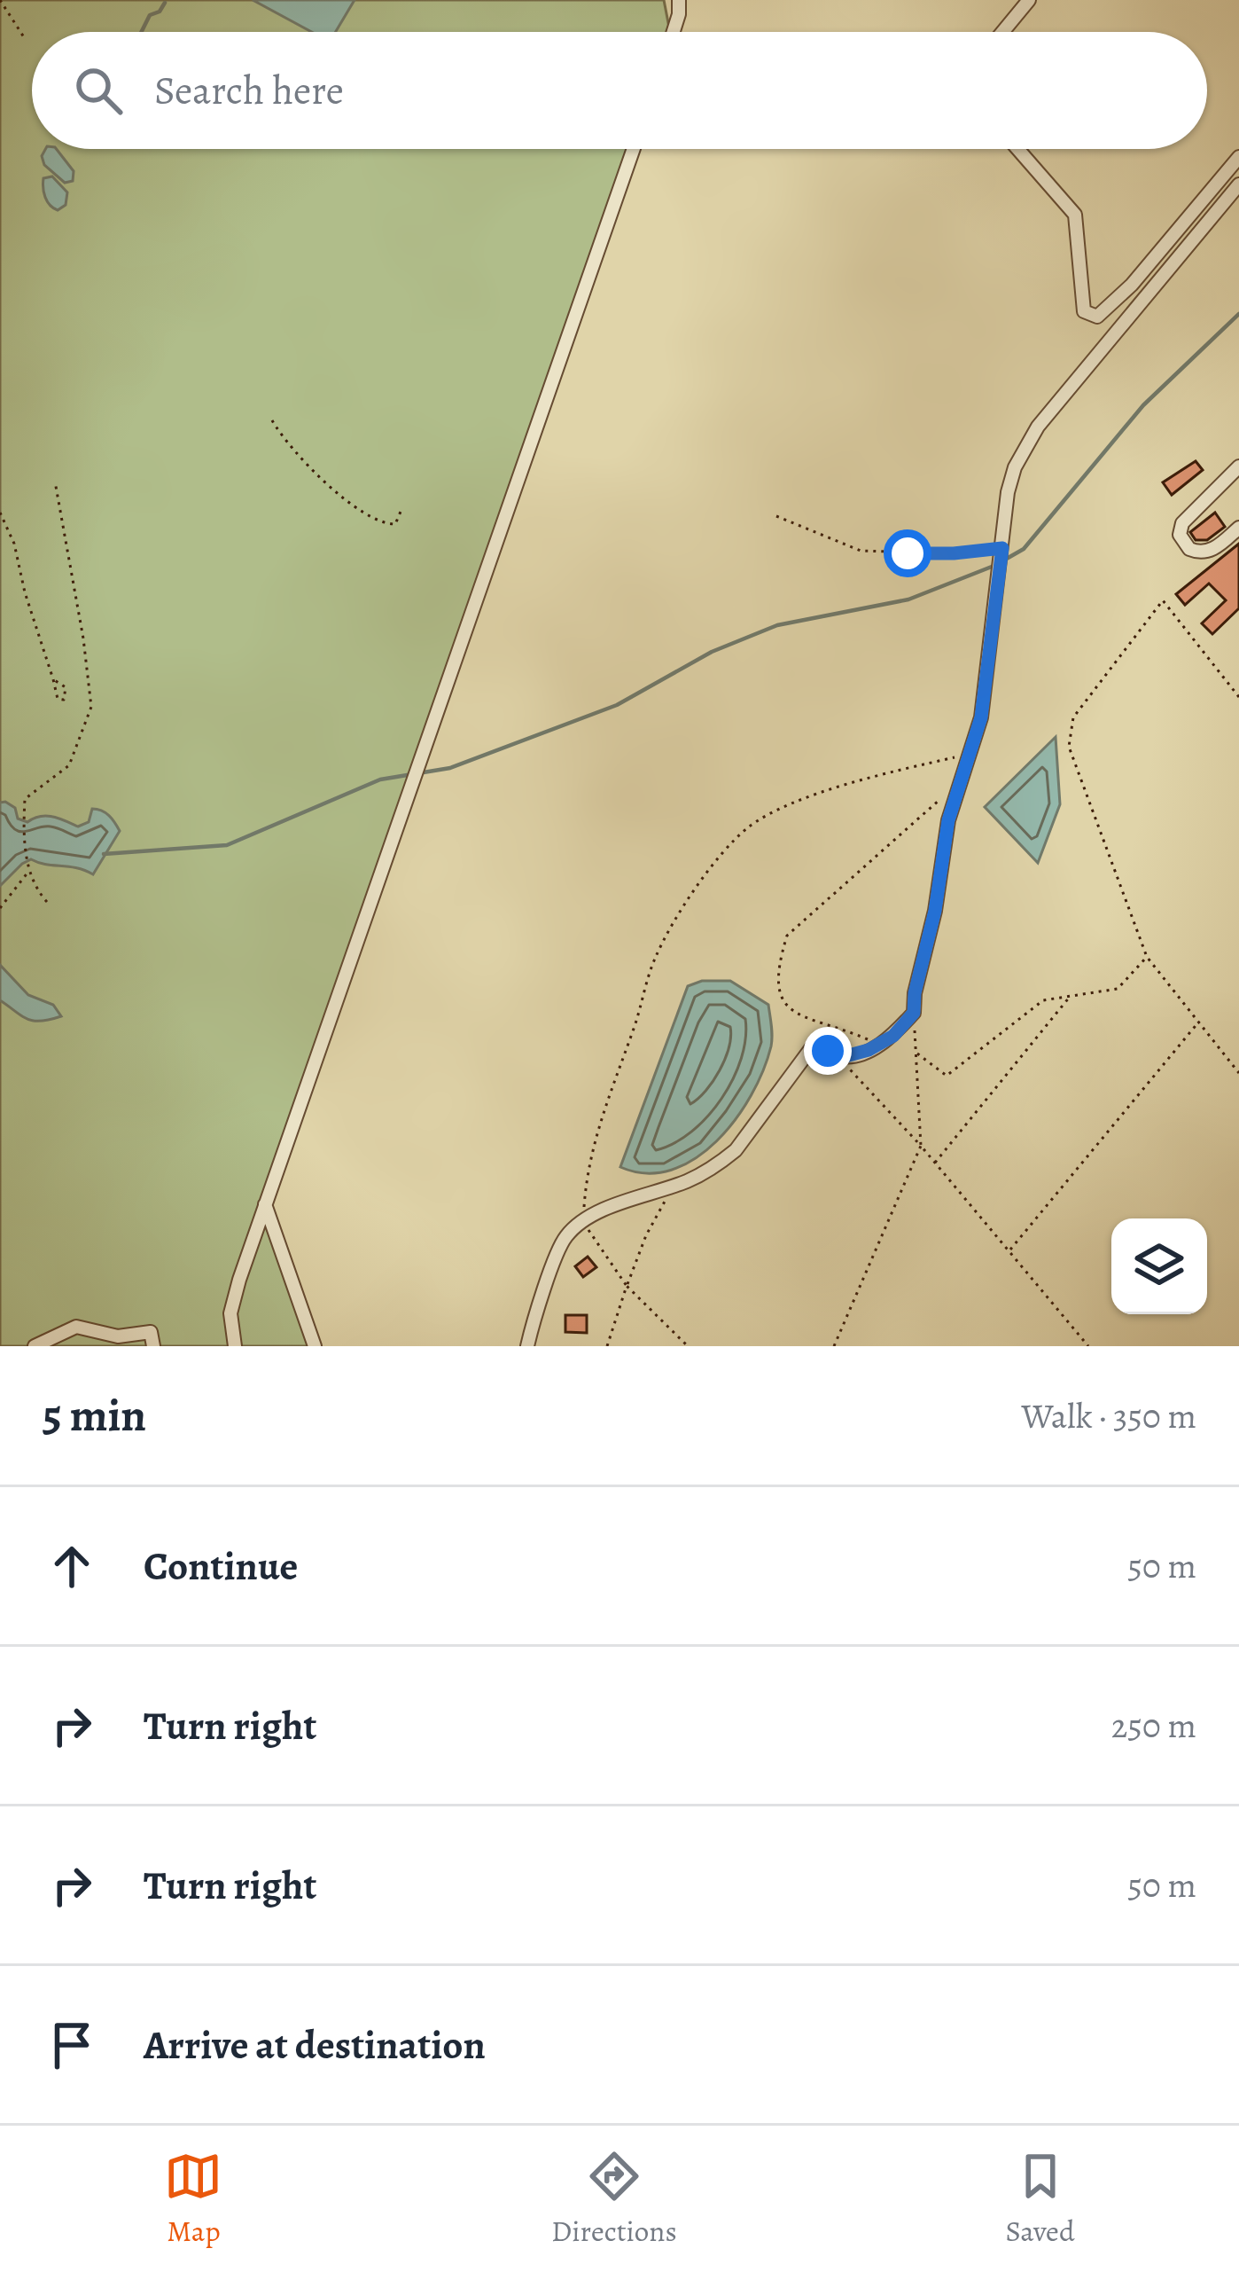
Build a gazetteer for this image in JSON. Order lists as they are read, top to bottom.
{
  "page": {
    "search": "Search here",
    "heading": ["5 min", "Walk · 350 m"],
    "list": [
      ["Continue", "50 m"],
      ["Turn right", "250 m"],
      ["Turn right", "50 m"],
      "Arrive at destination"
    ],
    "nav": ["Map", "Directions", "Saved"]
  }
}
